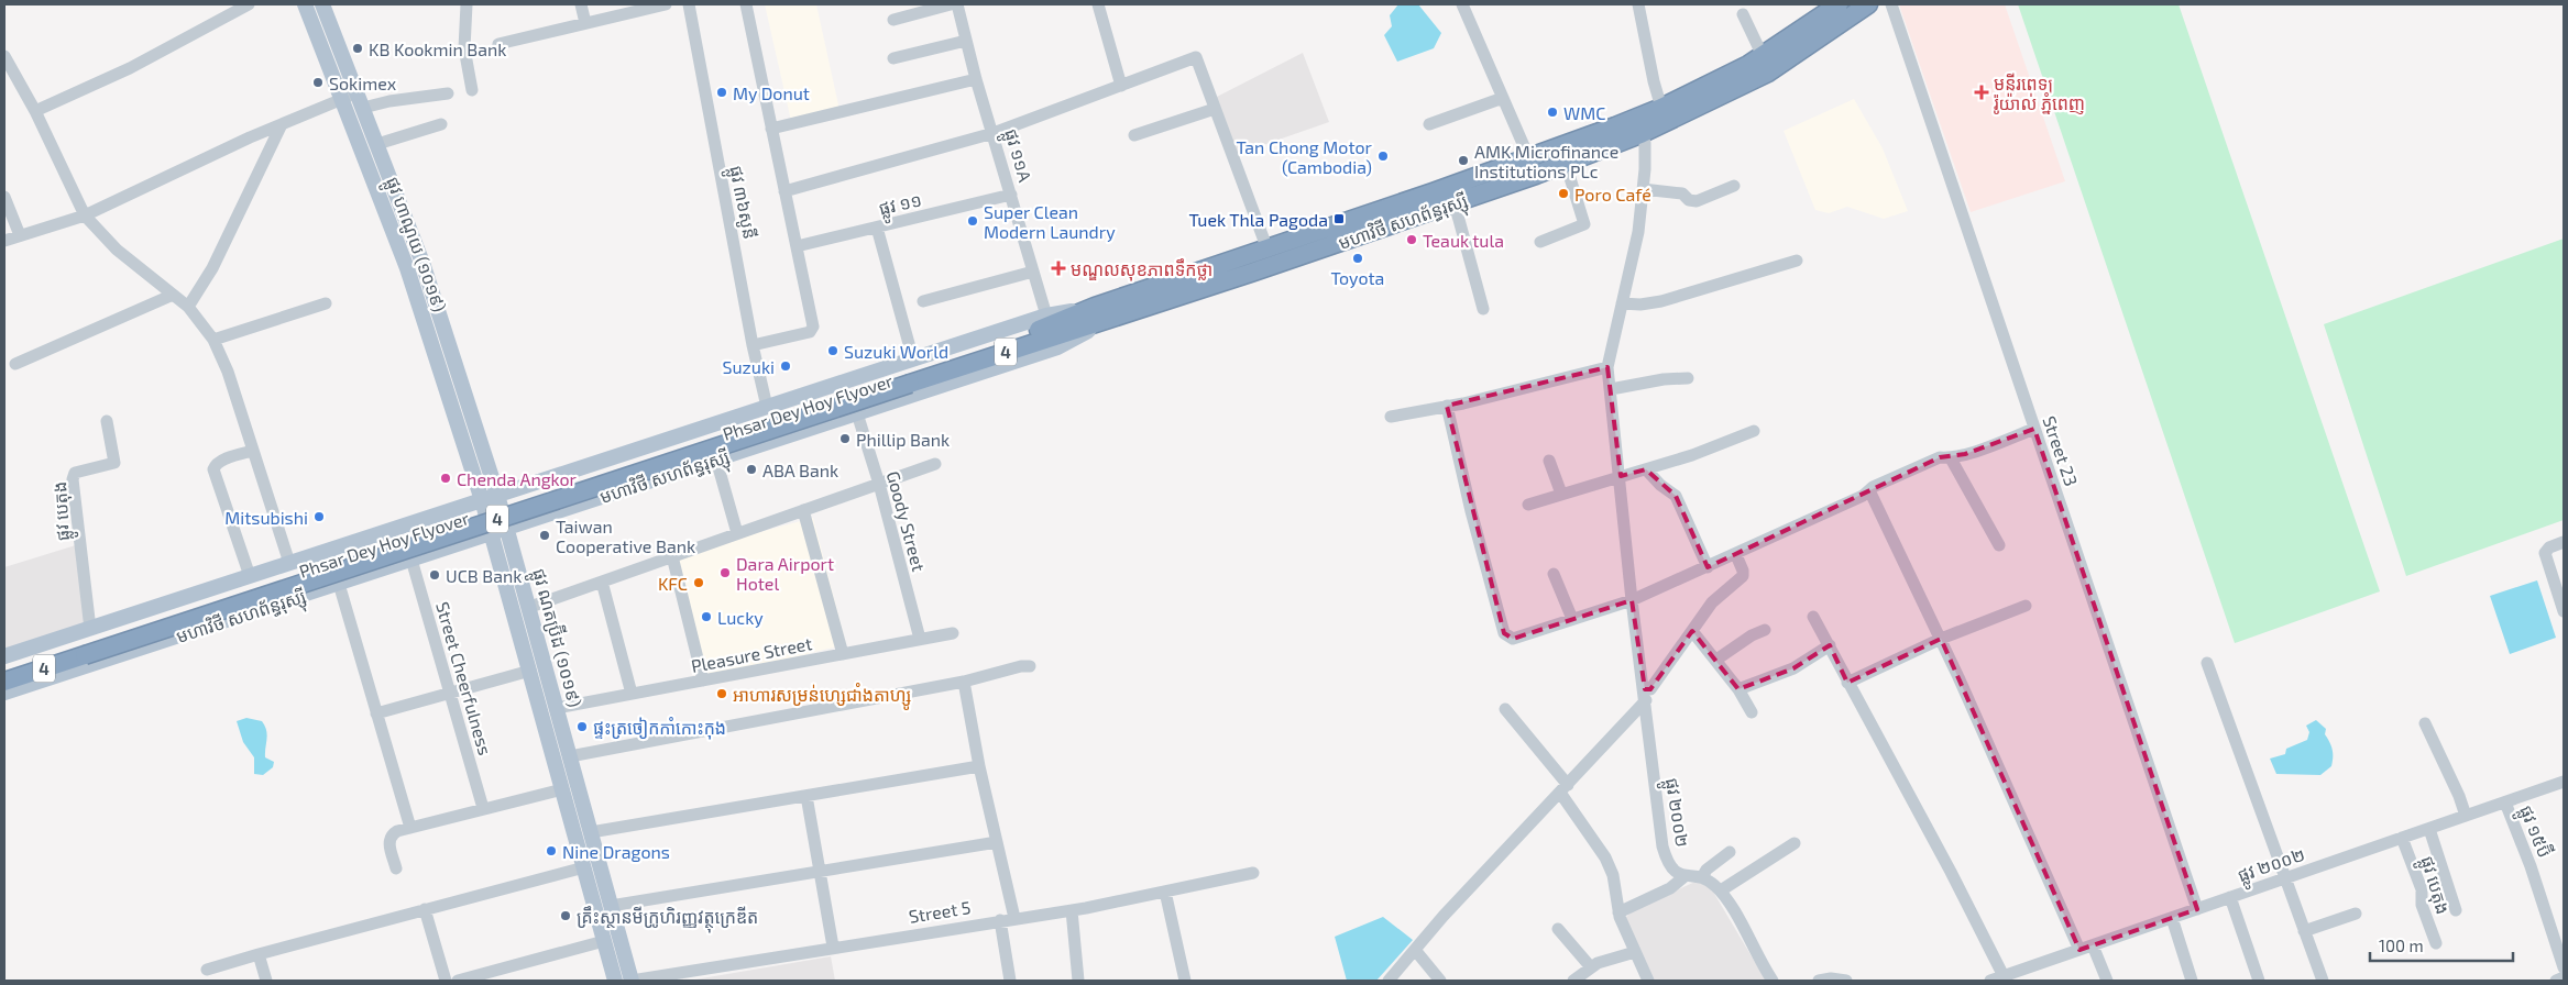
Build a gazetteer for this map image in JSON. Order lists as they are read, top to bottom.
{
  "streets": {
    "highway": ["មហាវិថី សហព័ន្ធរុស្ស៊ី", "4", "Phsar Dey Hoy Flyover"],
    "main road": ["ផ្លូវ ហាណូយ (១០១៩)", "ផ្លូវ ណតប្រ៊ីដ (១០១៩)"],
    "street": [
      "ផ្លូវ ១១A",
      "ផ្លូវ ៣៦សូនី",
      "ផ្លូវ ១១",
      "Street 23",
      "ផ្លូវ បេតុង",
      "Goody Street",
      "Pleasure Street",
      "Street Cheerfulness",
      "ផ្លូវ ២០០២",
      "ផ្លូវ ១៥ប៊ី",
      "Street 5"
    ]
  },
  "crossings": [
    ["ផ្លូវ ១១A", "ផ្លូវ ១១"],
    ["ផ្លូវ ១១A", "មហាវិថី សហព័ន្ធរុស្ស៊ី"],
    ["ផ្លូវ ៣៦សូនី", "មហាវិថី សហព័ន្ធរុស្ស៊ី"],
    ["មហាវិថី សហព័ន្ធរុស្ស៊ី", "ផ្លូវ ហាណូយ (១០១៩)"],
    ["មហាវិថី សហព័ន្ធរុស្ស៊ី", "4"],
    ["មហាវិថី សហព័ន្ធរុស្ស៊ី", "Phsar Dey Hoy Flyover"],
    ["មហាវិថី សហព័ន្ធរុស្ស៊ី", "ផ្លូវ បេតុង"],
    ["មហាវិថី សហព័ន្ធរុស្ស៊ី", "Goody Street"],
    ["មហាវិថី សហព័ន្ធរុស្ស៊ី", "ផ្លូវ ណតប្រ៊ីដ (១០១៩)"],
    ["មហាវិថី សហព័ន្ធរុស្ស៊ី", "Street Cheerfulness"],
    ["ផ្លូវ ហាណូយ (១០១៩)", "ផ្លូវ ណតប្រ៊ីដ (១០១៩)"],
    ["4", "Phsar Dey Hoy Flyover"],
    ["4", "ផ្លូវ បេតុង"],
    ["Phsar Dey Hoy Flyover", "ផ្លូវ បេតុង"],
    ["Street 23", "ផ្លូវ ២០០២"],
    ["ផ្លូវ បេតុង", "ផ្លូវ ២០០២"],
    ["Goody Street", "Pleasure Street"],
    ["ផ្លូវ ណតប្រ៊ីដ (១០១៩)", "Pleasure Street"],
    ["ផ្លូវ ណតប្រ៊ីដ (១០១៩)", "Street 5"],
    ["ផ្លូវ ២០០២", "ផ្លូវ ១៥ប៊ី"]
  ],
  "places": {
    "other": [
      "KB Kookmin Bank",
      "Sokimex",
      "My Donut",
      "WMC",
      "Tan Chong Motor (Cambodia)",
      "AMK Microfinance Institutions PLc",
      "Poro Café",
      "Super Clean Modern Laundry",
      "Teauk tula",
      "Toyota",
      "Suzuki World",
      "Suzuki",
      "Phillip Bank",
      "ABA Bank",
      "Chenda Angkor",
      "Mitsubishi",
      "Taiwan Cooperative Bank",
      "Dara Airport Hotel",
      "UCB Bank",
      "KFC",
      "Lucky",
      "អាហារសម្រន់ហ្សេជាំងតាហ្សូ",
      "ផ្ទះត្រចៀកកាំកោះកុង",
      "Nine Dragons",
      "គ្រឹះស្ថានមីក្រូហិរញ្ញវត្ថុក្រេឌីត"
    ],
    "health": ["មន្ទីរពេទ្យ រ៉ូយ៉ាល់ ភ្នំពេញ", "មណ្ឌលសុខភាពទឹកថ្លា"],
    "transit": ["Tuek Thla Pagoda"]
  },
  "scale_bar": "100 m"
}
